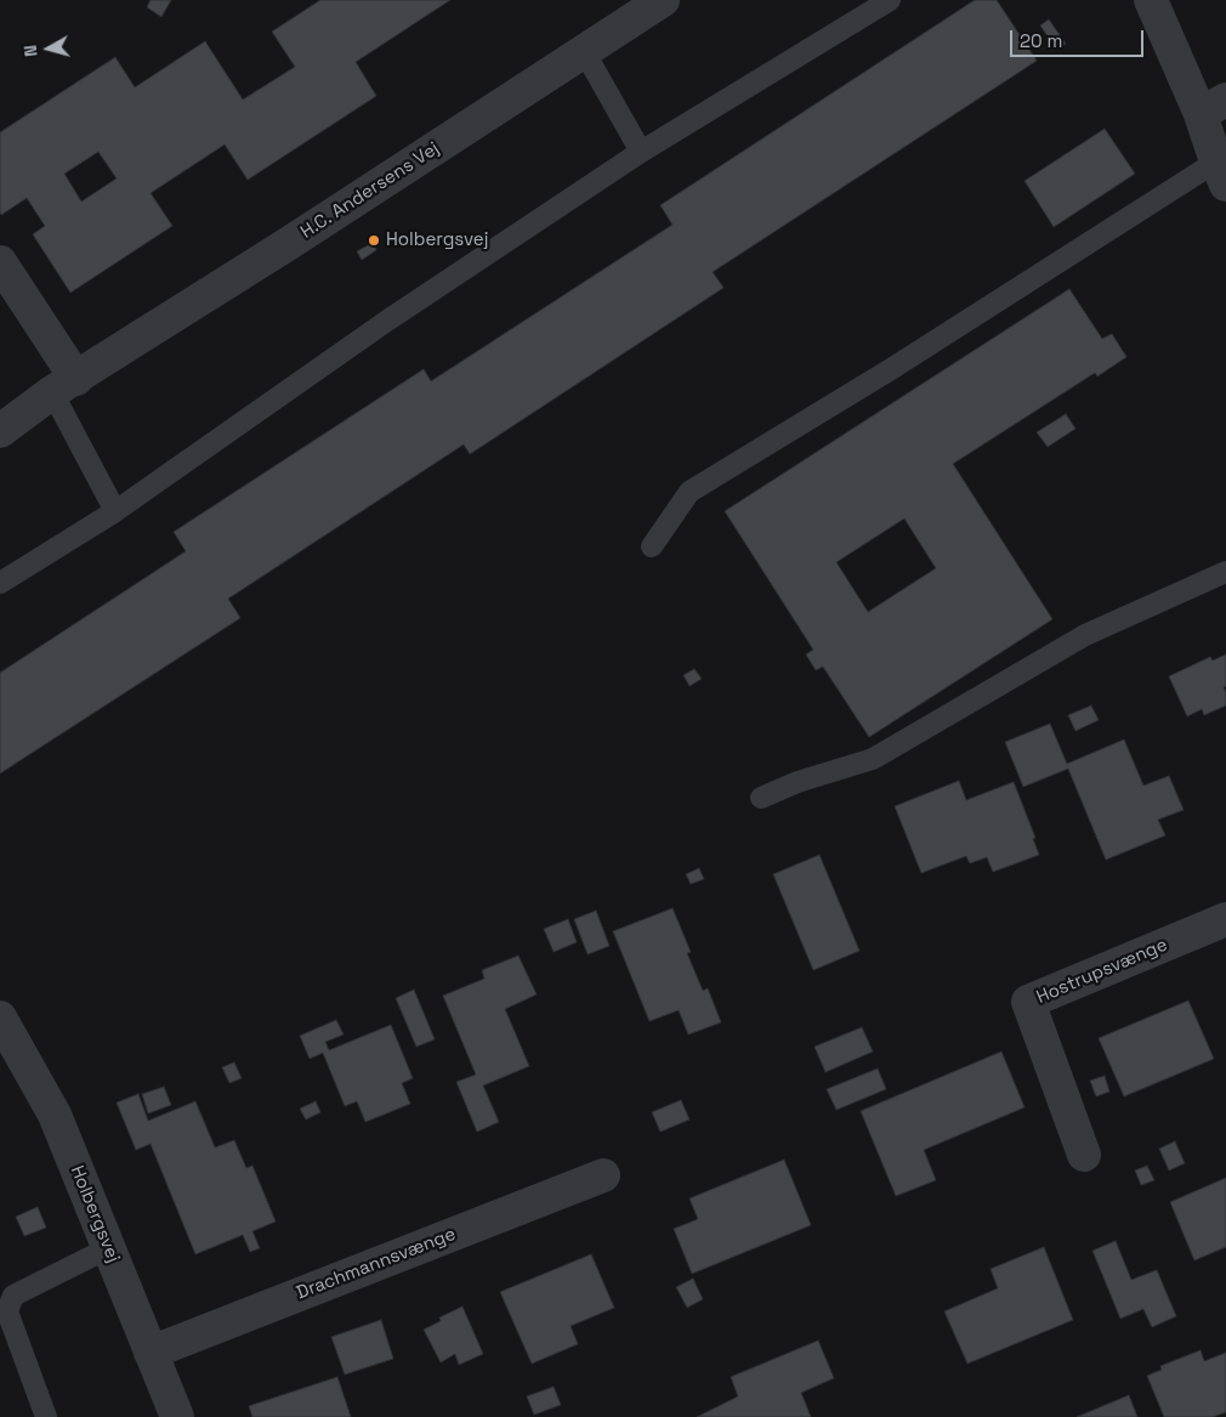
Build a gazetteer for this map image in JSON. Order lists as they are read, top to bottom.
{
  "streets": {
    "street": [
      "H.C. Andersens Vej",
      "Hostrupsvænge",
      "Holbergsvej",
      "Drachmannsvænge"
    ]
  },
  "crossings": [
    ["Holbergsvej", "Drachmannsvænge"]
  ],
  "places": ["Holbergsvej"],
  "scale_bar": "20 m",
  "north": "left"
}
